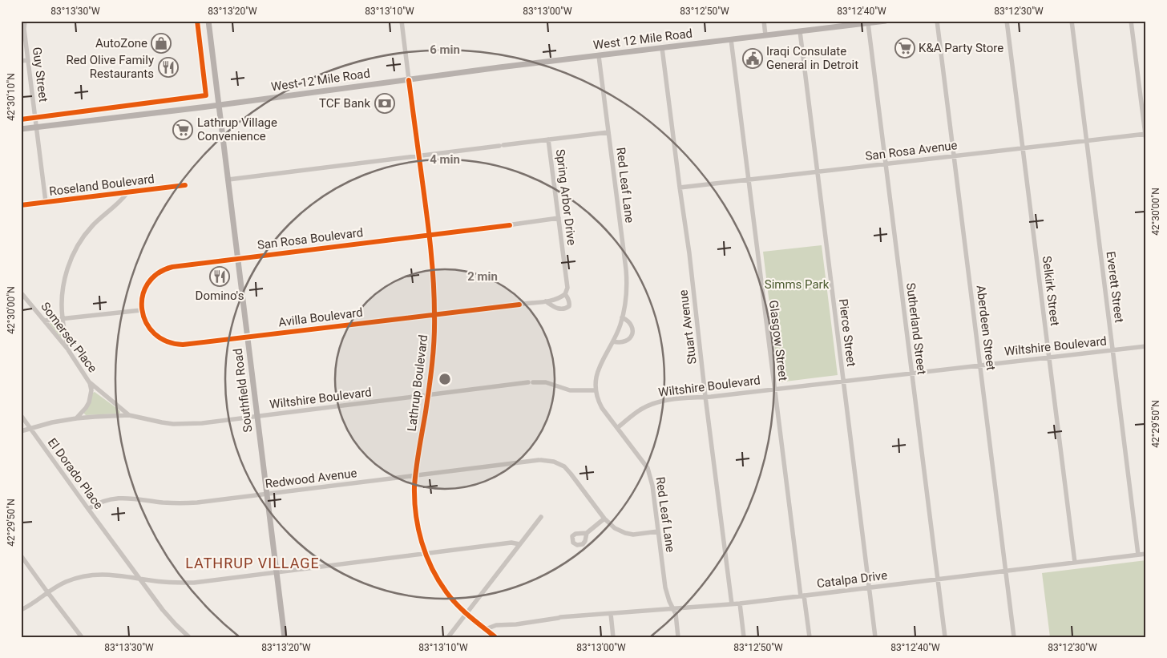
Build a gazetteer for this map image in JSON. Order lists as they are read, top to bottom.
{
  "streets": {
    "main road": ["West 12 Mile Road", "Southfield Road"],
    "street": [
      "Guy Street",
      "San Rosa Avenue",
      "Roseland Boulevard",
      "Red Leaf Lane",
      "Spring Arbor Drive",
      "San Rosa Boulevard",
      "Everett Street",
      "Selkirk Street",
      "Avilla Boulevard",
      "Stuart Avenue",
      "Aberdeen Street",
      "Sutherland Street",
      "Pierce Street",
      "Somerset Place",
      "Glasgow Street",
      "Wiltshire Boulevard",
      "Lathrup Boulevard",
      "El Dorado Place",
      "Redwood Avenue",
      "Catalpa Drive"
    ]
  },
  "crossings": [
    ["West 12 Mile Road", "Guy Street"],
    ["West 12 Mile Road", "Red Leaf Lane"],
    ["West 12 Mile Road", "Stuart Avenue"],
    ["West 12 Mile Road", "Sutherland Street"],
    ["West 12 Mile Road", "Pierce Street"],
    ["West 12 Mile Road", "Glasgow Street"],
    ["West 12 Mile Road", "Lathrup Boulevard"],
    ["West 12 Mile Road", "Southfield Road"],
    ["Guy Street", "Roseland Boulevard"],
    ["San Rosa Avenue", "Everett Street"],
    ["San Rosa Avenue", "Selkirk Street"],
    ["San Rosa Avenue", "Stuart Avenue"],
    ["San Rosa Avenue", "Aberdeen Street"],
    ["San Rosa Avenue", "Sutherland Street"],
    ["San Rosa Avenue", "Pierce Street"],
    ["San Rosa Avenue", "Glasgow Street"],
    ["Red Leaf Lane", "Wiltshire Boulevard"],
    ["Red Leaf Lane", "Redwood Avenue"],
    ["Red Leaf Lane", "Catalpa Drive"],
    ["Spring Arbor Drive", "San Rosa Boulevard"],
    ["Spring Arbor Drive", "Avilla Boulevard"],
    ["San Rosa Boulevard", "Avilla Boulevard"],
    ["San Rosa Boulevard", "Lathrup Boulevard"],
    ["San Rosa Boulevard", "Southfield Road"],
    ["Everett Street", "Wiltshire Boulevard"],
    ["Everett Street", "Catalpa Drive"],
    ["Selkirk Street", "Wiltshire Boulevard"],
    ["Selkirk Street", "Catalpa Drive"],
    ["Avilla Boulevard", "Lathrup Boulevard"],
    ["Avilla Boulevard", "Southfield Road"],
    ["Stuart Avenue", "Wiltshire Boulevard"],
    ["Stuart Avenue", "Catalpa Drive"],
    ["Aberdeen Street", "Wiltshire Boulevard"],
    ["Aberdeen Street", "Catalpa Drive"],
    ["Sutherland Street", "Wiltshire Boulevard"],
    ["Sutherland Street", "Catalpa Drive"],
    ["Pierce Street", "Wiltshire Boulevard"],
    ["Pierce Street", "Catalpa Drive"],
    ["Somerset Place", "Wiltshire Boulevard"],
    ["Glasgow Street", "Wiltshire Boulevard"],
    ["Glasgow Street", "Catalpa Drive"],
    ["Wiltshire Boulevard", "Lathrup Boulevard"],
    ["Wiltshire Boulevard", "Southfield Road"],
    ["Wiltshire Boulevard", "El Dorado Place"],
    ["Lathrup Boulevard", "Redwood Avenue"],
    ["Lathrup Boulevard", "Catalpa Drive"],
    ["Southfield Road", "Redwood Avenue"],
    ["El Dorado Place", "Redwood Avenue"]
  ],
  "districts": ["LATHRUP VILLAGE"],
  "parks": ["Simms Park"],
  "places": {
    "shop": ["AutoZone"],
    "supermarket": ["K&A Party Store", "Lathrup Village Convenience"],
    "public building": ["Iraqi Consulate General in Detroit"],
    "restaurant": ["Red Olive Family Restaurants", "Domino's"],
    "bank": ["TCF Bank"]
  },
  "coordinates": [
    "83°13'30\"W",
    "83°13'20\"W",
    "83°13'10\"W",
    "83°13'00\"W",
    "83°12'50\"W",
    "83°12'40\"W",
    "83°12'30\"W",
    "42°30'10\"N",
    "42°30'00\"N",
    "42°29'50\"N"
  ],
  "rings": ["6 min", "4 min", "2 min"]
}
